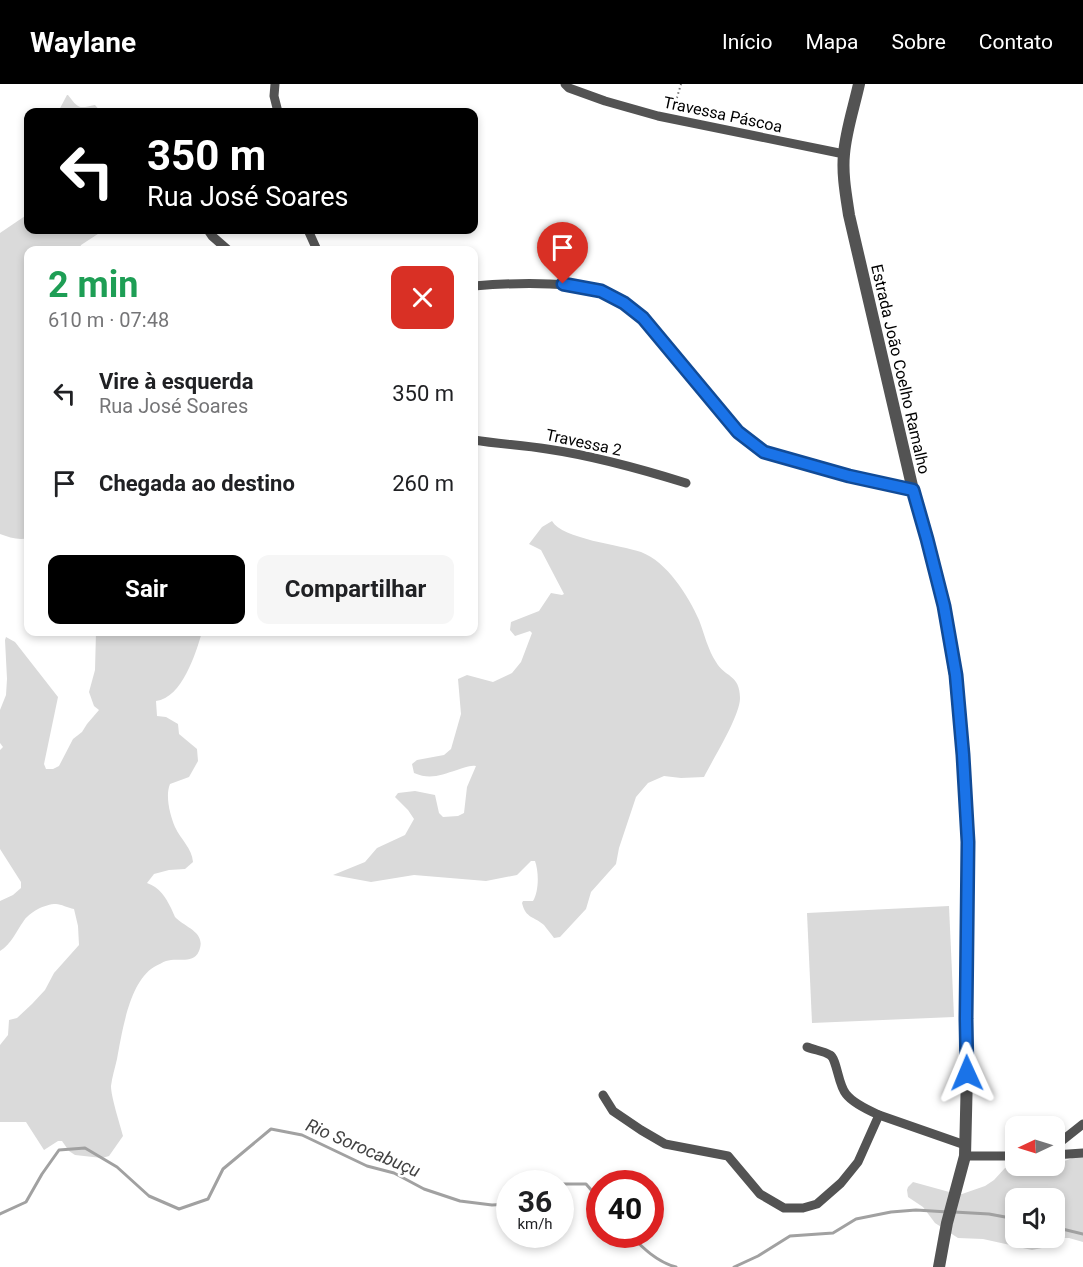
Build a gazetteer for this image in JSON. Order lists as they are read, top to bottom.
{
  "streets": {
    "street": ["Travessa Páscoa", "Estrada João Coelho Ramalho", "Travessa 2"]
  },
  "crossings": [
    ["Travessa Páscoa", "Estrada João Coelho Ramalho"]
  ],
  "water": ["Rio Sorocabuçu"],
  "north": "left",
  "page": {
    "header": "Waylane",
    "nav": [
      "Início",
      "Mapa",
      "Sobre",
      "Contato"
    ],
    "turn": ["350 m", "Rua José Soares"],
    "heading": ["2 min", "610 m · 07:48"],
    "list": [
      {
        "name": "Vire à esquerda",
        "note": "Rua José Soares",
        "value": "350 m"
      },
      {
        "name": "Chegada ao destino",
        "value": "260 m"
      }
    ],
    "buttons": ["Sair", "Compartilhar"],
    "speed": "36 km/h",
    "limit": "40"
  }
}
